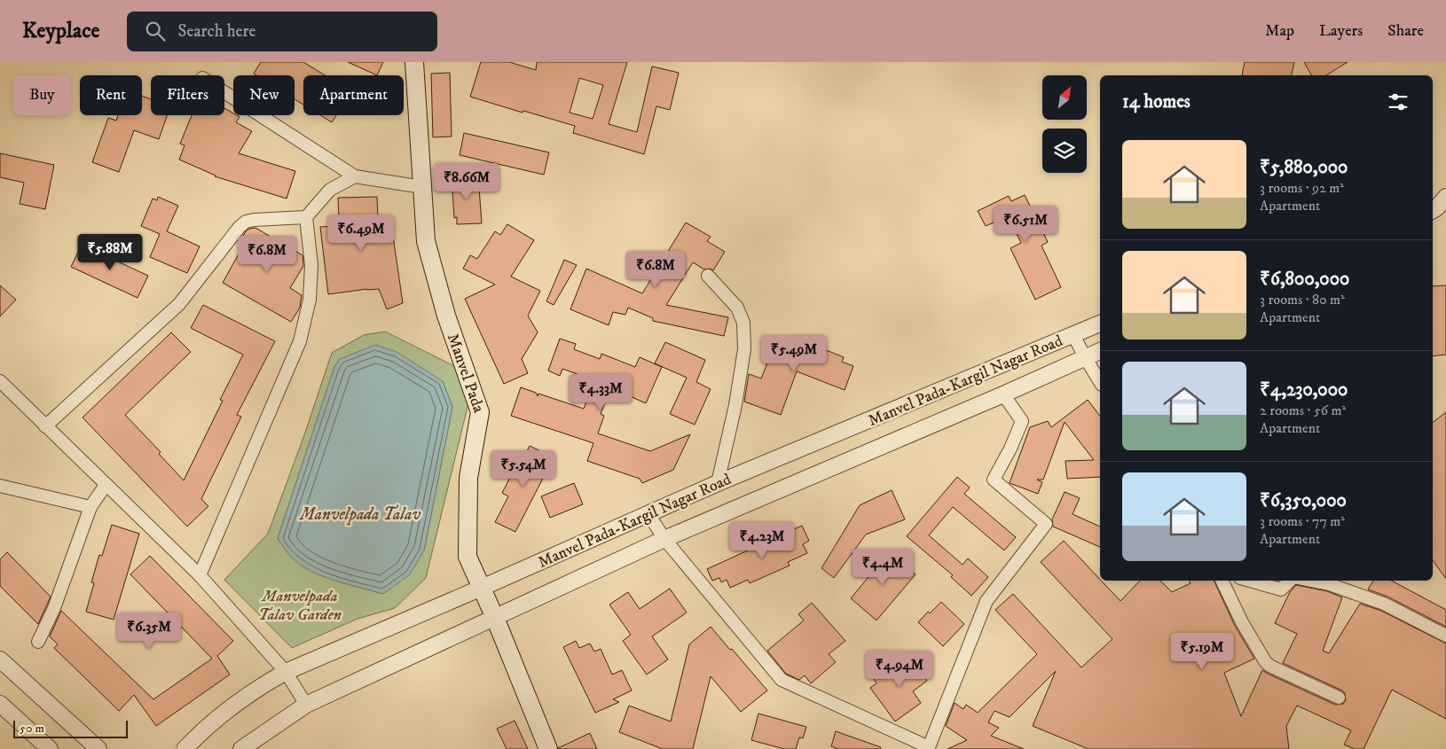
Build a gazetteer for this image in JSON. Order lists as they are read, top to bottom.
{
  "streets": {
    "main road": ["Manvel Pada"],
    "street": ["Manvel Pada-Kargil Nagar Road"]
  },
  "crossings": [
    ["Manvel Pada", "Manvel Pada-Kargil Nagar Road"]
  ],
  "water": ["Manvelpada Talav"],
  "parks": ["Manvelpada Talav Garden"],
  "scale_bar": "50 m",
  "north": "top right",
  "page": {
    "header": "Keyplace",
    "search": "Search here",
    "nav": ["Map", "Layers", "Share"],
    "chip": [
      "Buy",
      "Rent",
      "Filters",
      "New",
      "Apartment"
    ],
    "heading": "14 homes",
    "list": [
      {
        "name": "₹5,880,000",
        "note": "3 rooms · 92 m² · Apartment"
      },
      {
        "name": "₹6,800,000",
        "note": "3 rooms · 80 m² · Apartment"
      },
      {
        "name": "₹4,230,000",
        "note": "2 rooms · 56 m² · Apartment"
      },
      {
        "name": "₹6,350,000",
        "note": "3 rooms · 77 m² · Apartment"
      }
    ],
    "price": [
      "₹8.66M",
      "₹6.51M",
      "₹6.49M",
      "₹5.88M",
      "₹6.8M",
      "₹6.8M",
      "₹5.49M",
      "₹4.33M",
      "₹5.54M",
      "₹4.23M",
      "₹4.4M",
      "₹6.35M",
      "₹5.19M",
      "₹4.94M"
    ],
    "scale": "50 m"
  }
}
